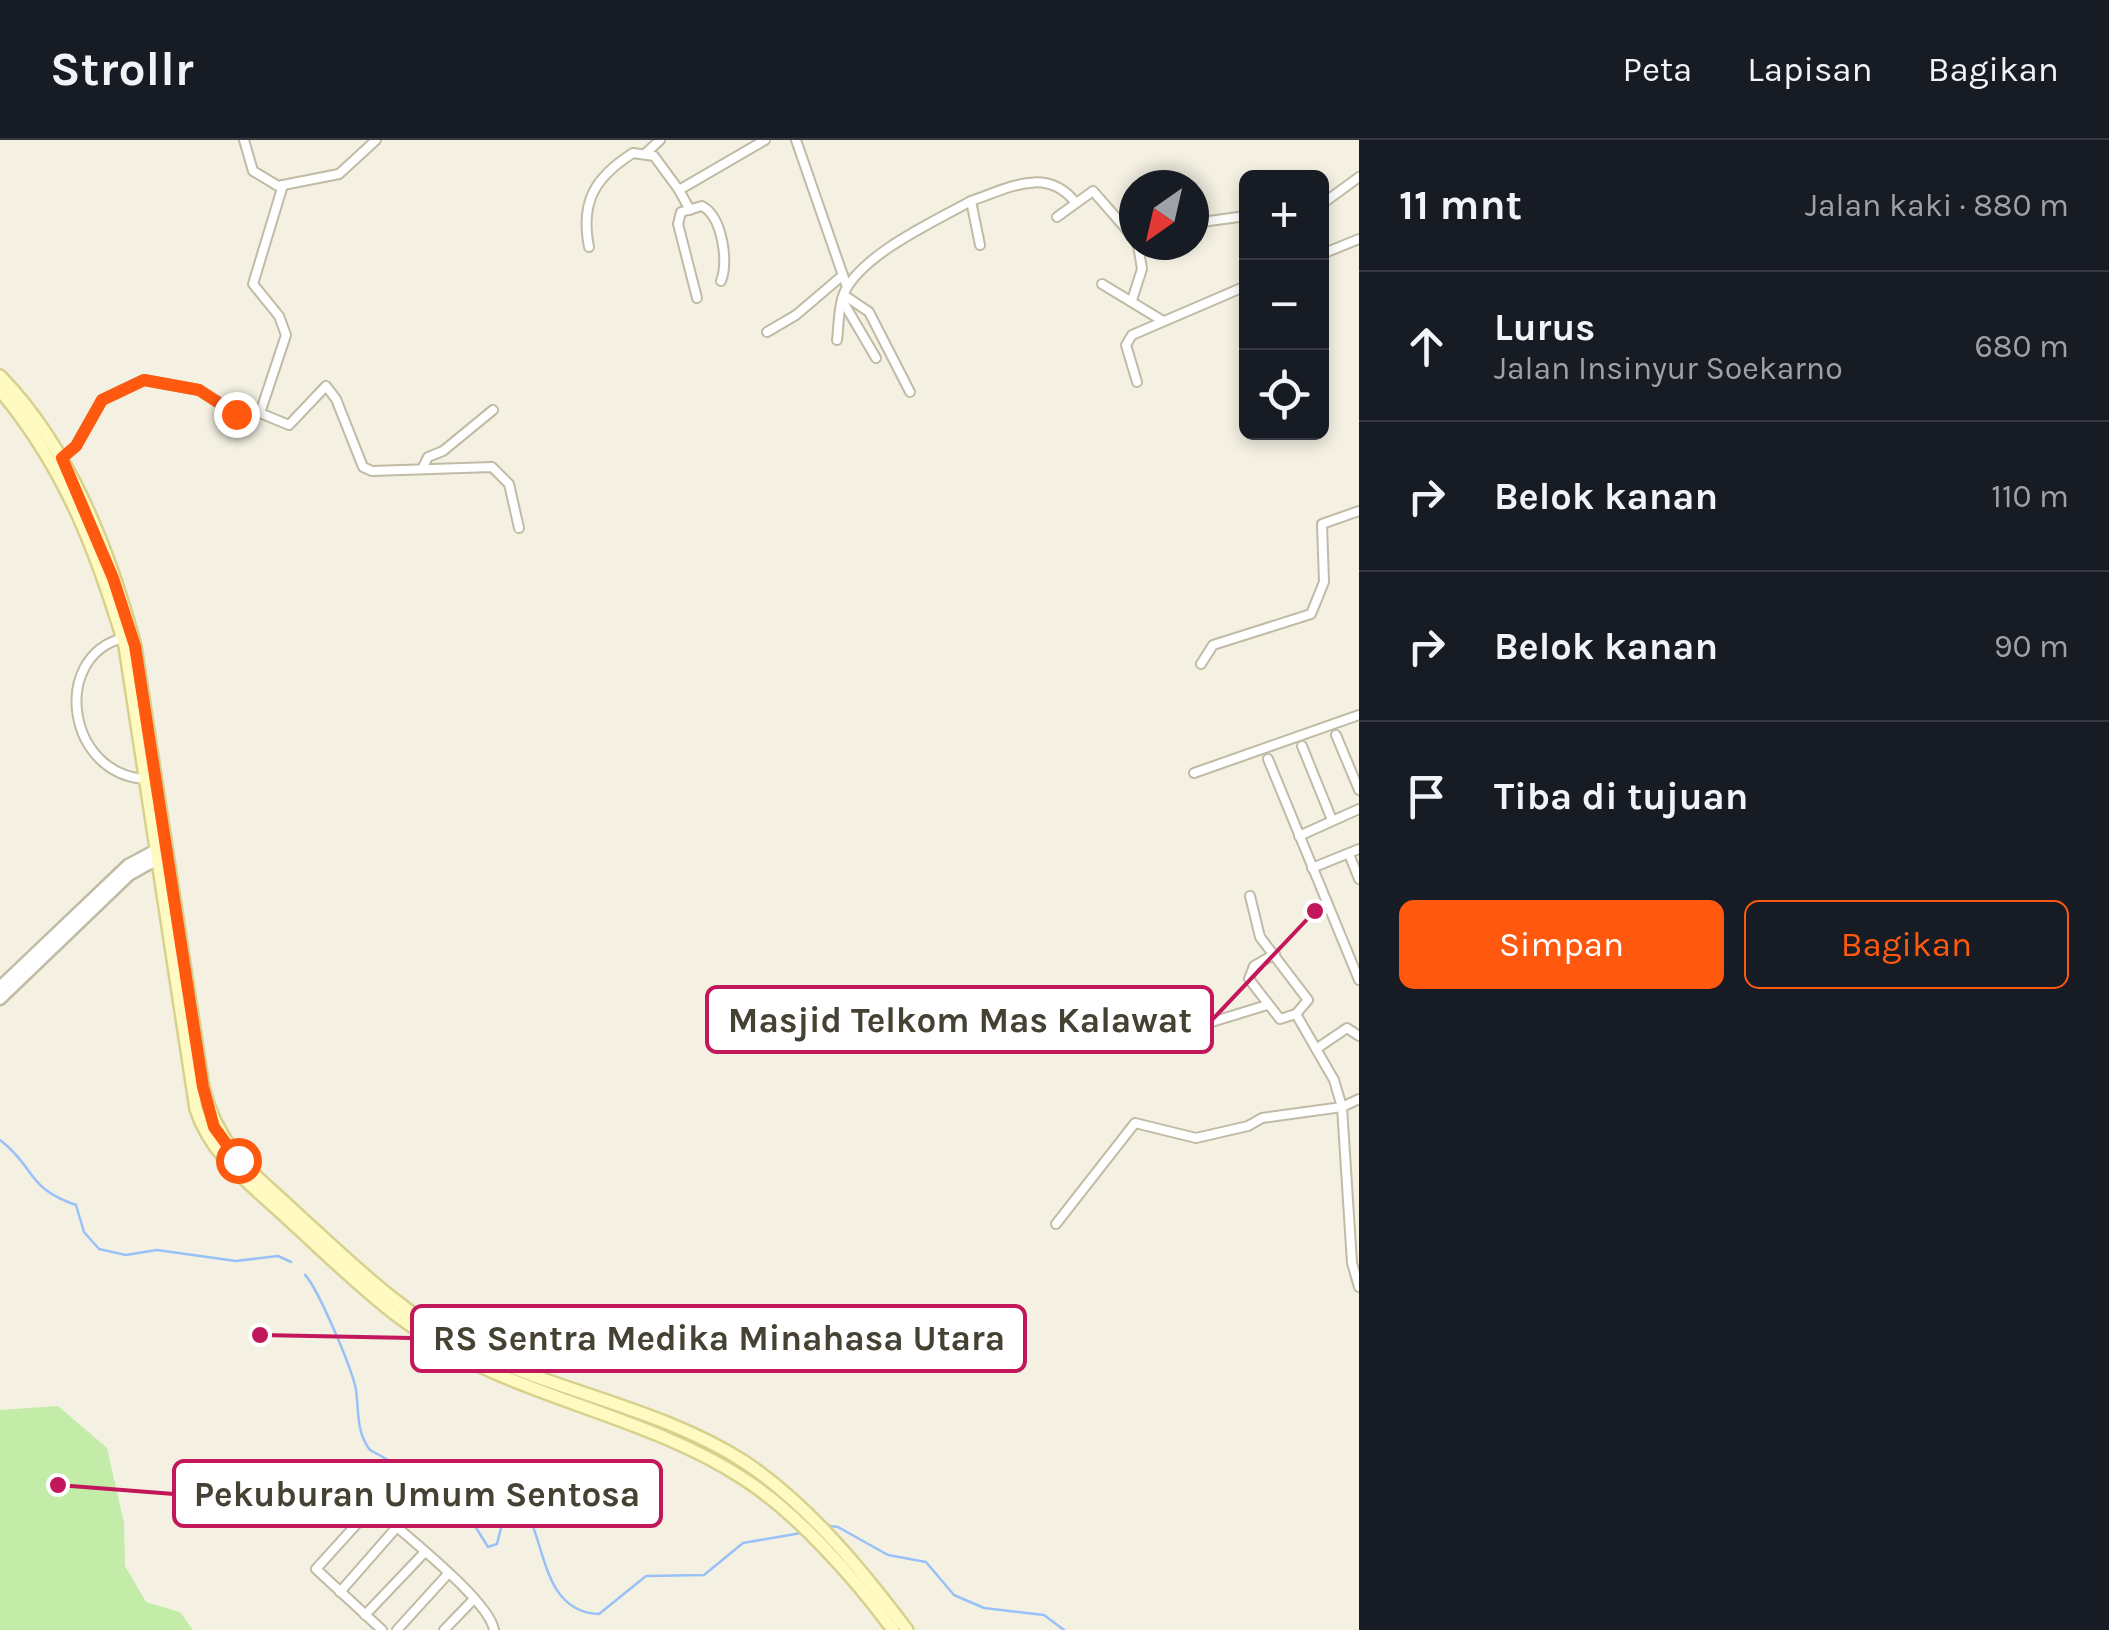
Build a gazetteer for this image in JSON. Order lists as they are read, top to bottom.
{
  "places": ["Masjid Telkom Mas Kalawat", "RS Sentra Medika Minahasa Utara", "Pekuburan Umum Sentosa"],
  "north": "bottom left",
  "page": {
    "header": "Strollr",
    "nav": ["Peta", "Lapisan", "Bagikan"],
    "heading": ["11 mnt", "Jalan kaki · 880 m"],
    "map_buttons": ["+", "−"],
    "list": [
      ["Lurus", "Jalan Insinyur Soekarno", "680 m"],
      ["Belok kanan", "110 m"],
      ["Belok kanan", "90 m"],
      "Tiba di tujuan"
    ],
    "buttons": ["Simpan", "Bagikan"]
  }
}
